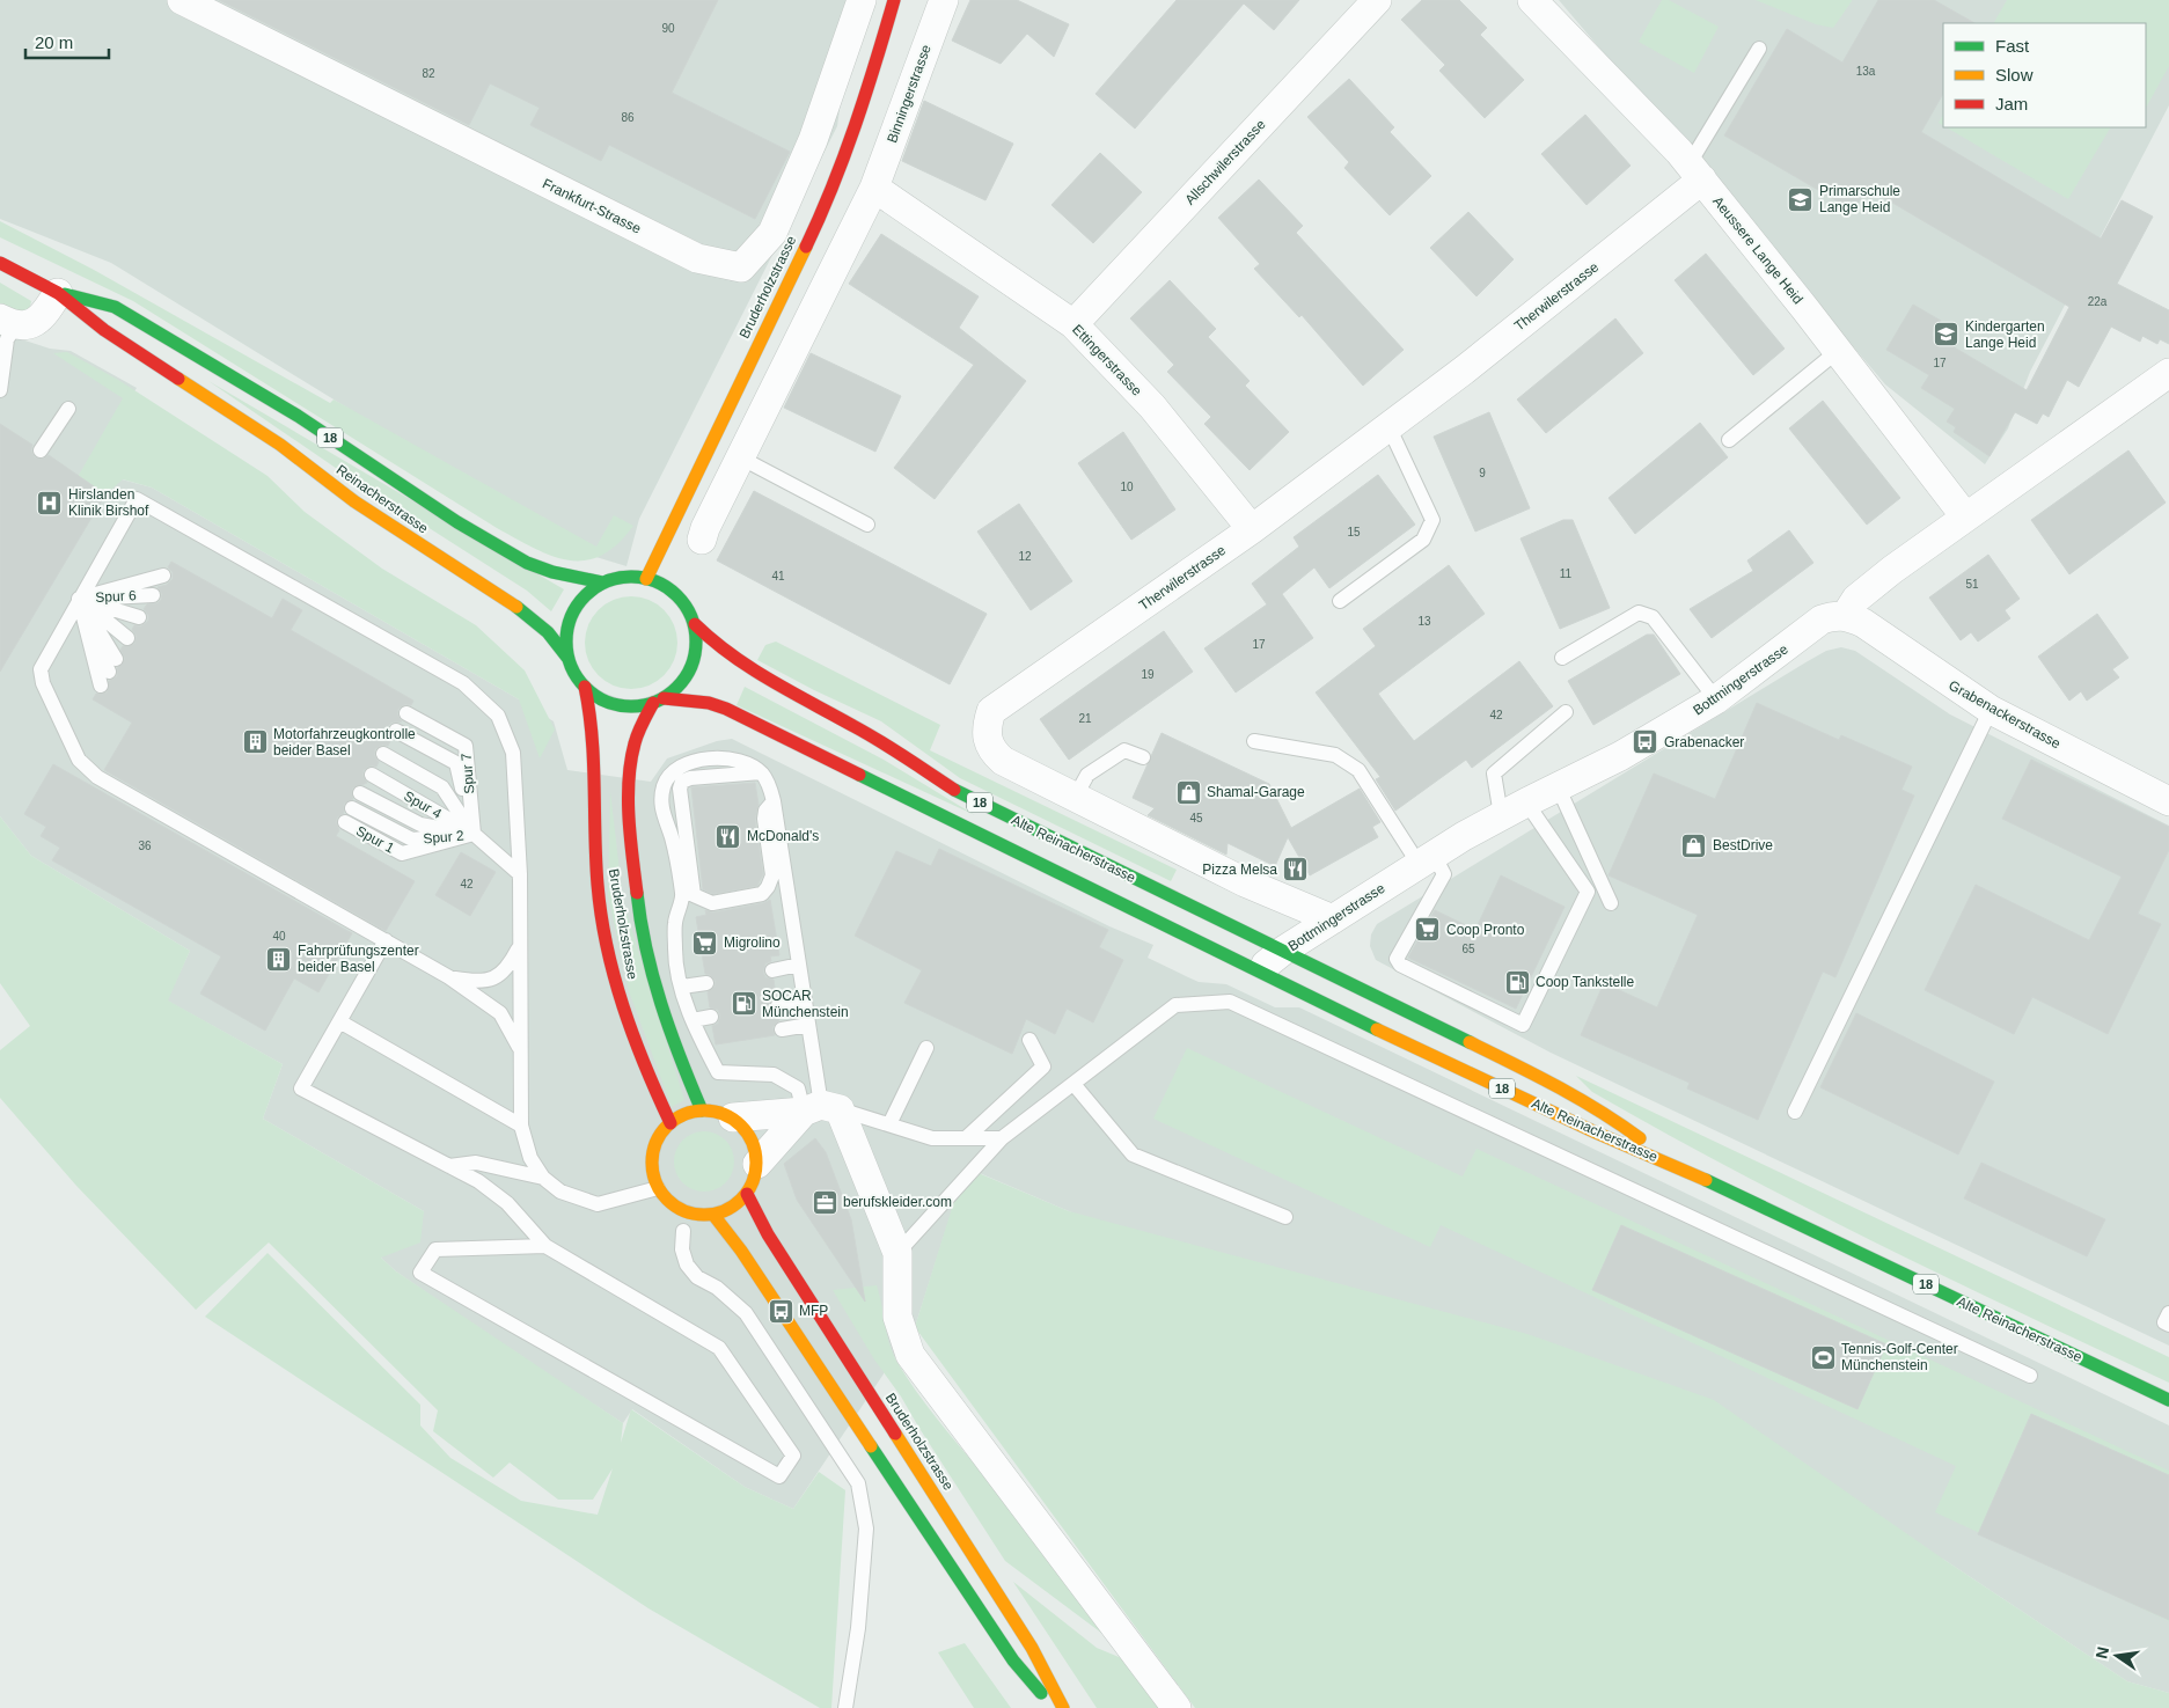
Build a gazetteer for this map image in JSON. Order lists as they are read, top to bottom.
{
  "streets": {
    "main road": [
      "Bruderholzstrasse",
      "18",
      "Reinacherstrasse",
      "Alte Reinacherstrasse"
    ],
    "street": [
      "Binningerstrasse",
      "Allschwilerstrasse",
      "Frankfurt-Strasse",
      "Aeussere Lange Heid",
      "Therwilerstrasse",
      "Ettingerstrasse",
      "Bottmingerstrasse",
      "Grabenackerstrasse"
    ],
    "lane": [
      "Spur 6",
      "Spur 7",
      "Spur 4",
      "Spur 2",
      "Spur 1"
    ]
  },
  "crossings": [
    ["Binningerstrasse", "Ettingerstrasse"],
    ["Allschwilerstrasse", "Ettingerstrasse"],
    ["Aeussere Lange Heid", "Therwilerstrasse"],
    ["Bruderholzstrasse", "Reinacherstrasse"],
    ["Bruderholzstrasse", "Alte Reinacherstrasse"],
    ["Therwilerstrasse", "Ettingerstrasse"],
    ["Therwilerstrasse", "Bottmingerstrasse"],
    ["Reinacherstrasse", "Alte Reinacherstrasse"],
    ["Bottmingerstrasse", "Grabenackerstrasse"],
    ["Bottmingerstrasse", "Alte Reinacherstrasse"],
    ["Spur 7", "Spur 4"],
    ["Spur 7", "Spur 2"],
    ["Spur 7", "Spur 1"],
    ["Spur 4", "Spur 2"],
    ["Spur 4", "Spur 1"],
    ["Spur 2", "Spur 1"]
  ],
  "places": {
    "school or university": ["Primarschule Lange Heid", "Kindergarten Lange Heid"],
    "hospital": ["Hirslanden Klinik Birshof"],
    "building": ["Motorfahrzeugkontrolle beider Basel", "Fahrprüfungszenter beider Basel"],
    "bus stop": ["Grabenacker", "MFP"],
    "shop": ["Shamal-Garage", "BestDrive"],
    "restaurant": ["McDonald's", "Pizza Melsa"],
    "supermarket": ["Coop Pronto", "Migrolino"],
    "fuel station": ["Coop Tankstelle", "SOCAR Münchenstein"],
    "office": ["berufskleider.com"],
    "sports": ["Tennis-Golf-Center Münchenstein"]
  },
  "house_numbers": [
    "90",
    "13a",
    "82",
    "86",
    "22a",
    "17",
    "9",
    "10",
    "15",
    "12",
    "11",
    "41",
    "51",
    "13",
    "17",
    "19",
    "42",
    "21",
    "45",
    "36",
    "42",
    "40",
    "65"
  ],
  "legend": ["Fast", "Slow", "Jam"],
  "scale_bar": "20 m",
  "north": "left"
}
